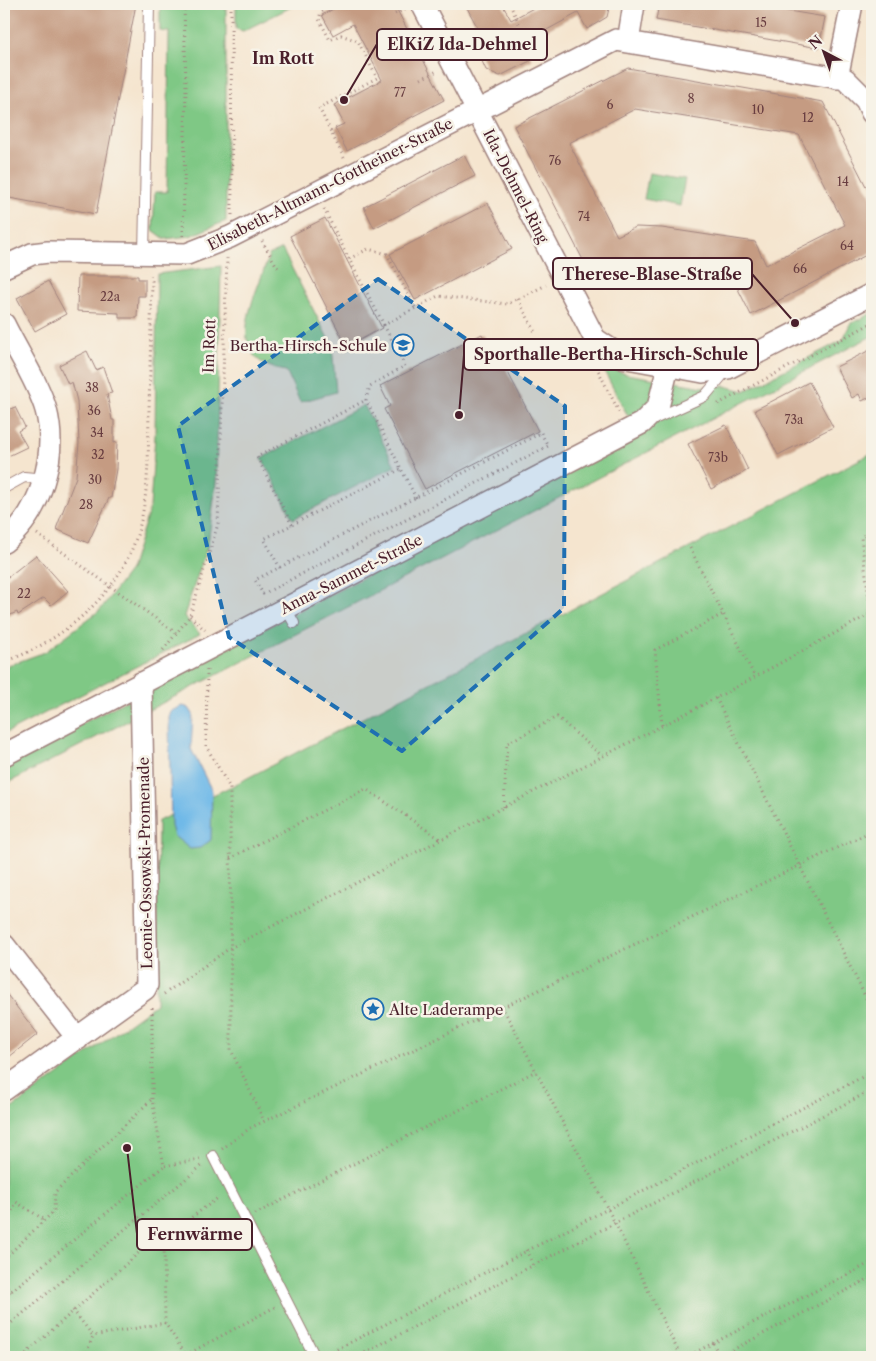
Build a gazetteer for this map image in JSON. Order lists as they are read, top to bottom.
{
  "streets": {
    "street": [
      "Elisabeth-Altmann-Gottheiner-Straße",
      "Ida-Dehmel-Ring",
      "Anna-Sammet-Straße",
      "Leonie-Ossowski-Promenade"
    ],
    "path": ["Im Rott"]
  },
  "crossings": [
    ["Elisabeth-Altmann-Gottheiner-Straße", "Ida-Dehmel-Ring"],
    ["Elisabeth-Altmann-Gottheiner-Straße", "Im Rott"],
    ["Ida-Dehmel-Ring", "Anna-Sammet-Straße"],
    ["Im Rott", "Anna-Sammet-Straße"],
    ["Im Rott", "Leonie-Ossowski-Promenade"],
    ["Anna-Sammet-Straße", "Leonie-Ossowski-Promenade"]
  ],
  "districts": ["Im Rott"],
  "places": {
    "other": [
      "ElKiZ Ida-Dehmel",
      "Therese-Blase-Straße",
      "Sporthalle-Bertha-Hirsch-Schule",
      "Fernwärme"
    ],
    "school or university": ["Bertha-Hirsch-Schule"],
    "place": ["Alte Laderampe"]
  },
  "house_numbers": [
    "15",
    "77",
    "8",
    "6",
    "10",
    "12",
    "76",
    "14",
    "74",
    "64",
    "66",
    "22a",
    "38",
    "36",
    "73a",
    "34",
    "32",
    "73b",
    "30",
    "28",
    "22"
  ],
  "north": "top left"
}
